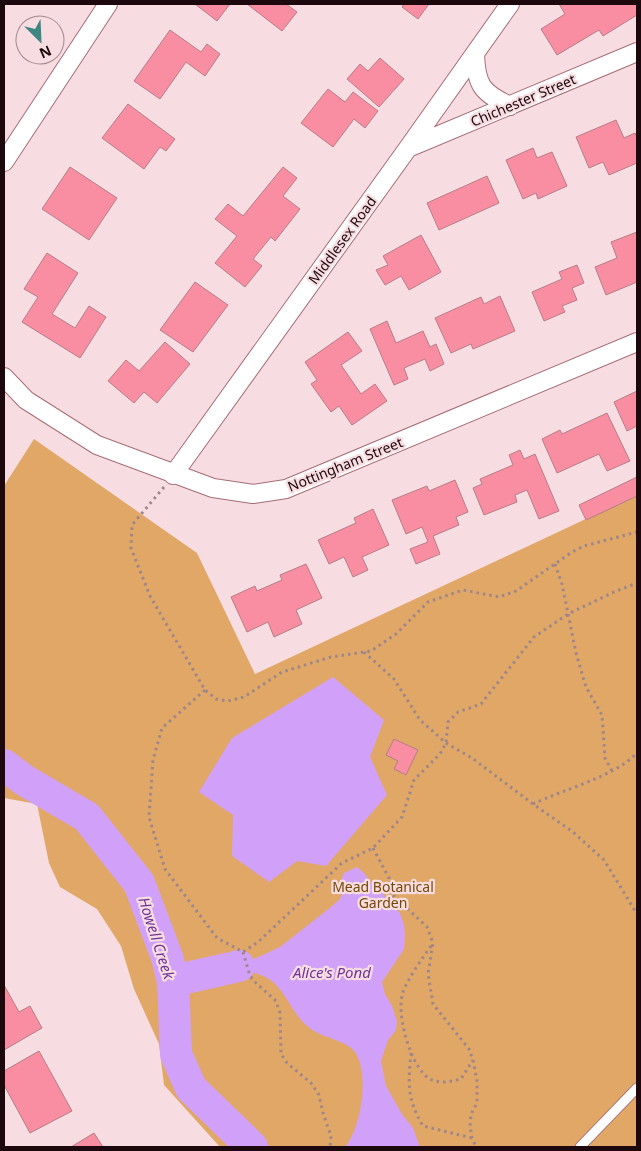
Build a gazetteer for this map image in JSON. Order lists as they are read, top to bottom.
{
  "streets": {
    "street": ["Chichester Street", "Middlesex Road", "Nottingham Street"]
  },
  "crossings": [
    ["Chichester Street", "Middlesex Road"],
    ["Middlesex Road", "Nottingham Street"]
  ],
  "water": ["Howell Creek", "Alice's Pond"],
  "parks": ["Mead Botanical Garden"],
  "north": "bottom right"
}
